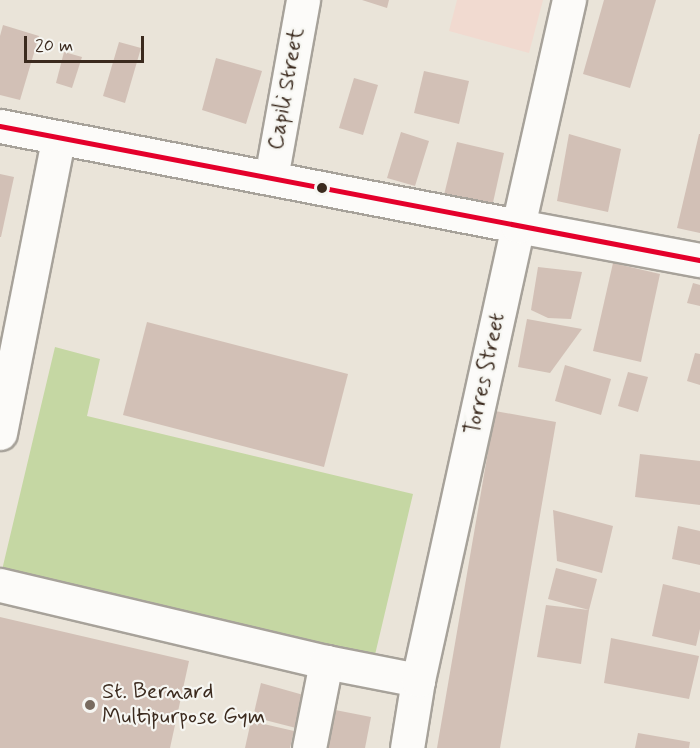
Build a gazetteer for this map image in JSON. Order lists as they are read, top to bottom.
{
  "streets": {
    "street": ["Capili Street", "Torres Street"]
  },
  "places": ["St. Bernard Multipurpose Gym"],
  "scale_bar": "20 m"
}
